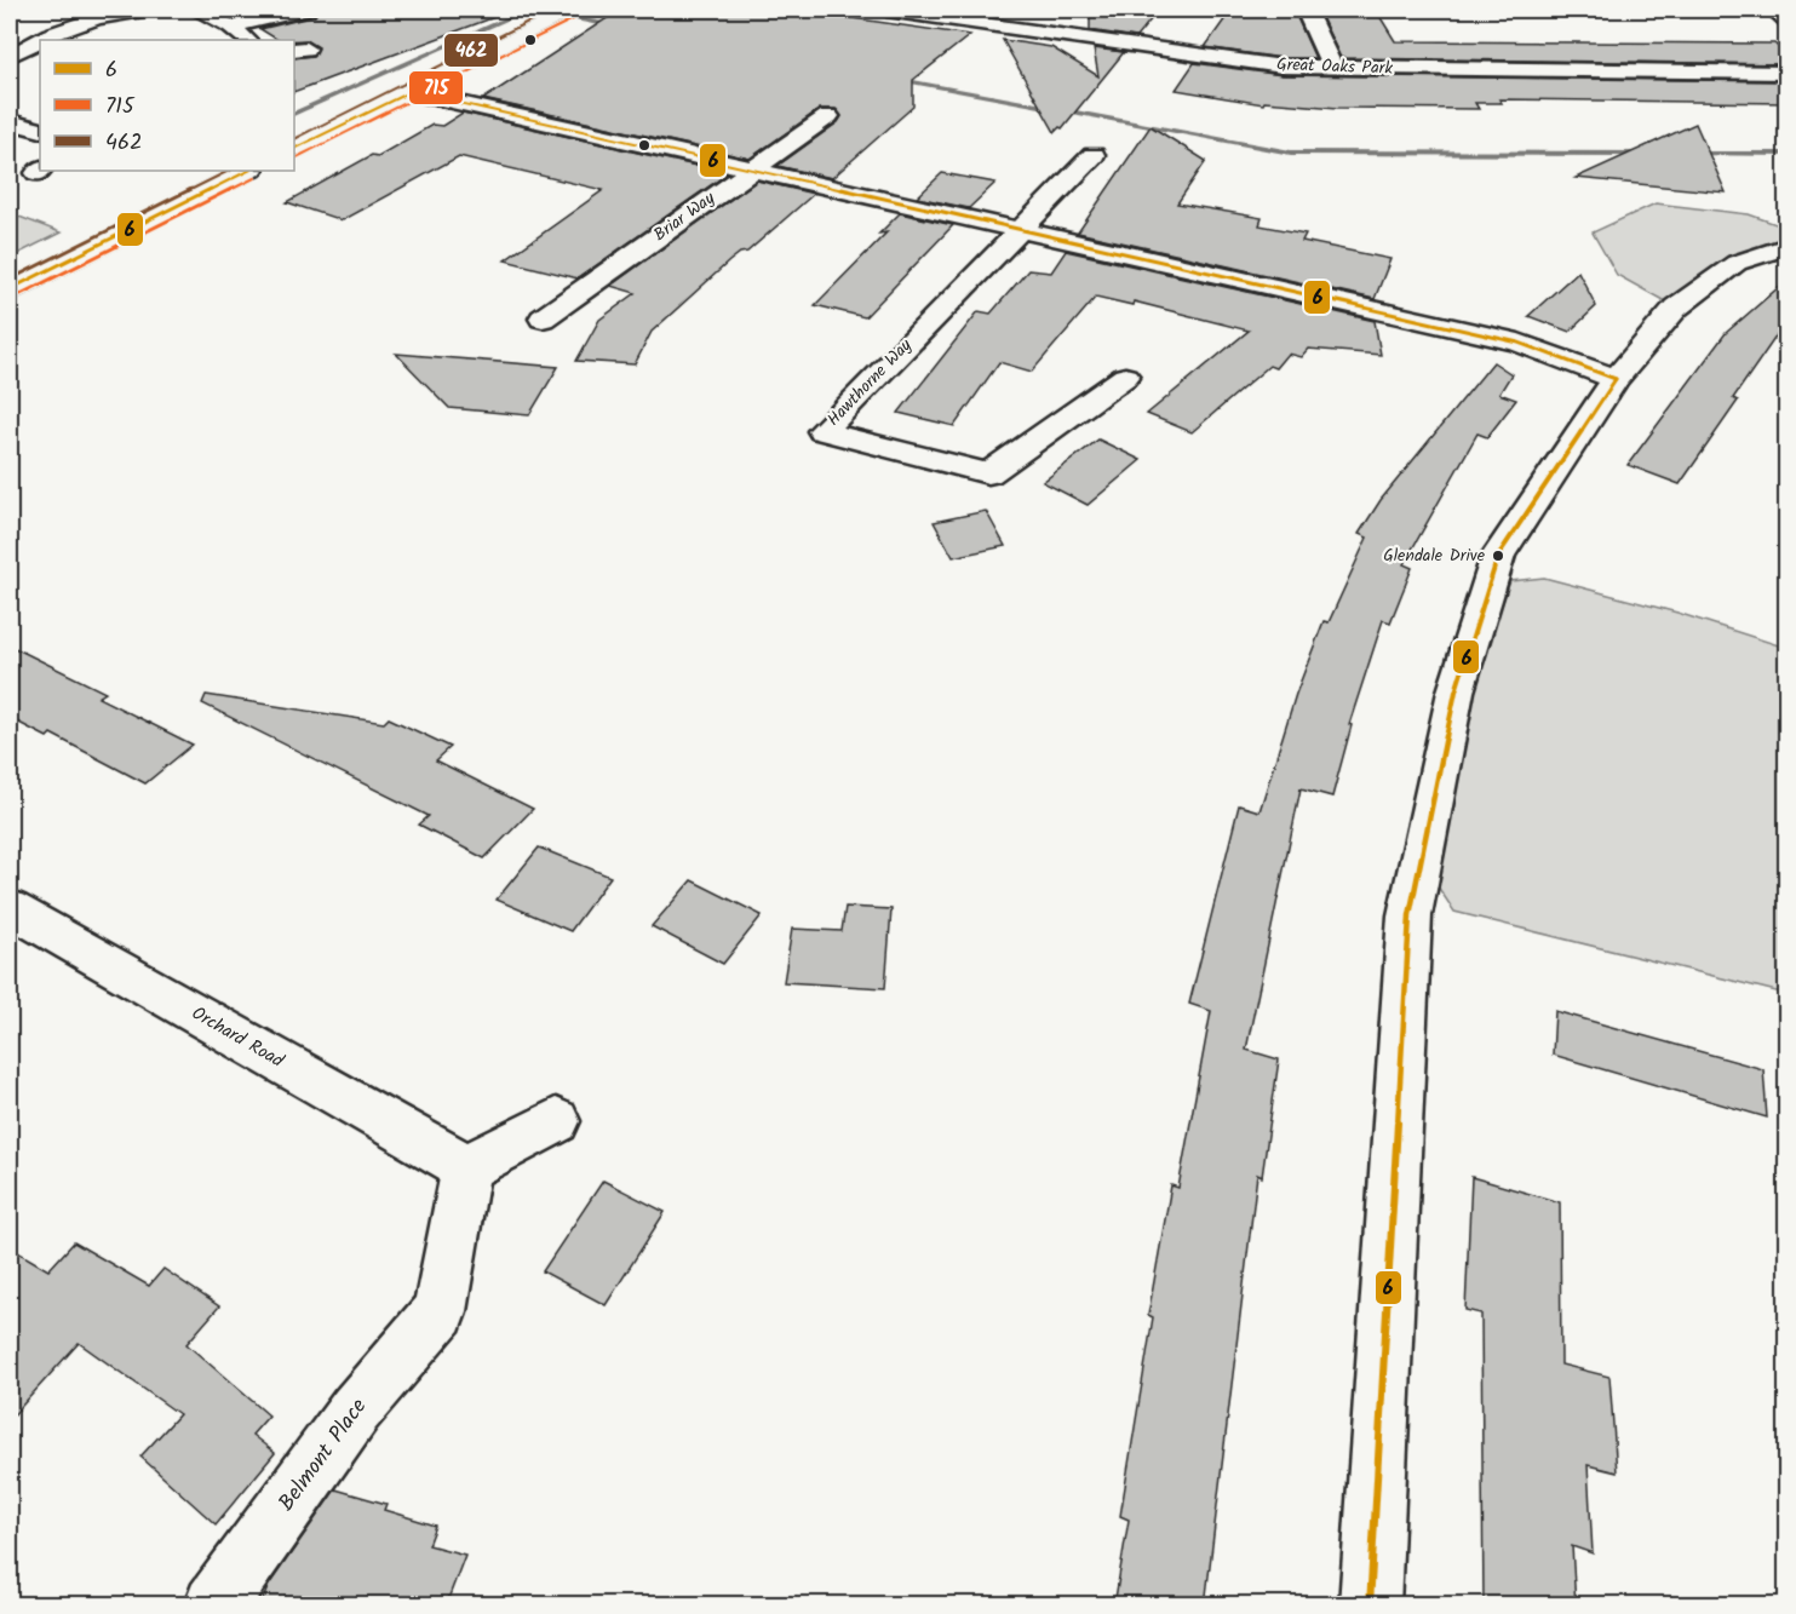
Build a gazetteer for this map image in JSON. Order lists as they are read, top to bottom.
{
  "streets": {
    "street": [
      "Great Oaks Park",
      "Briar Way",
      "Hawthorne Way",
      "Orchard Road",
      "Belmont Place"
    ]
  },
  "crossings": [
    ["Orchard Road", "Belmont Place"]
  ],
  "places": ["Glendale Drive"],
  "lines": ["transit line 462", "transit line 715", "transit line 6"],
  "legend": ["6", "715", "462"]
}
